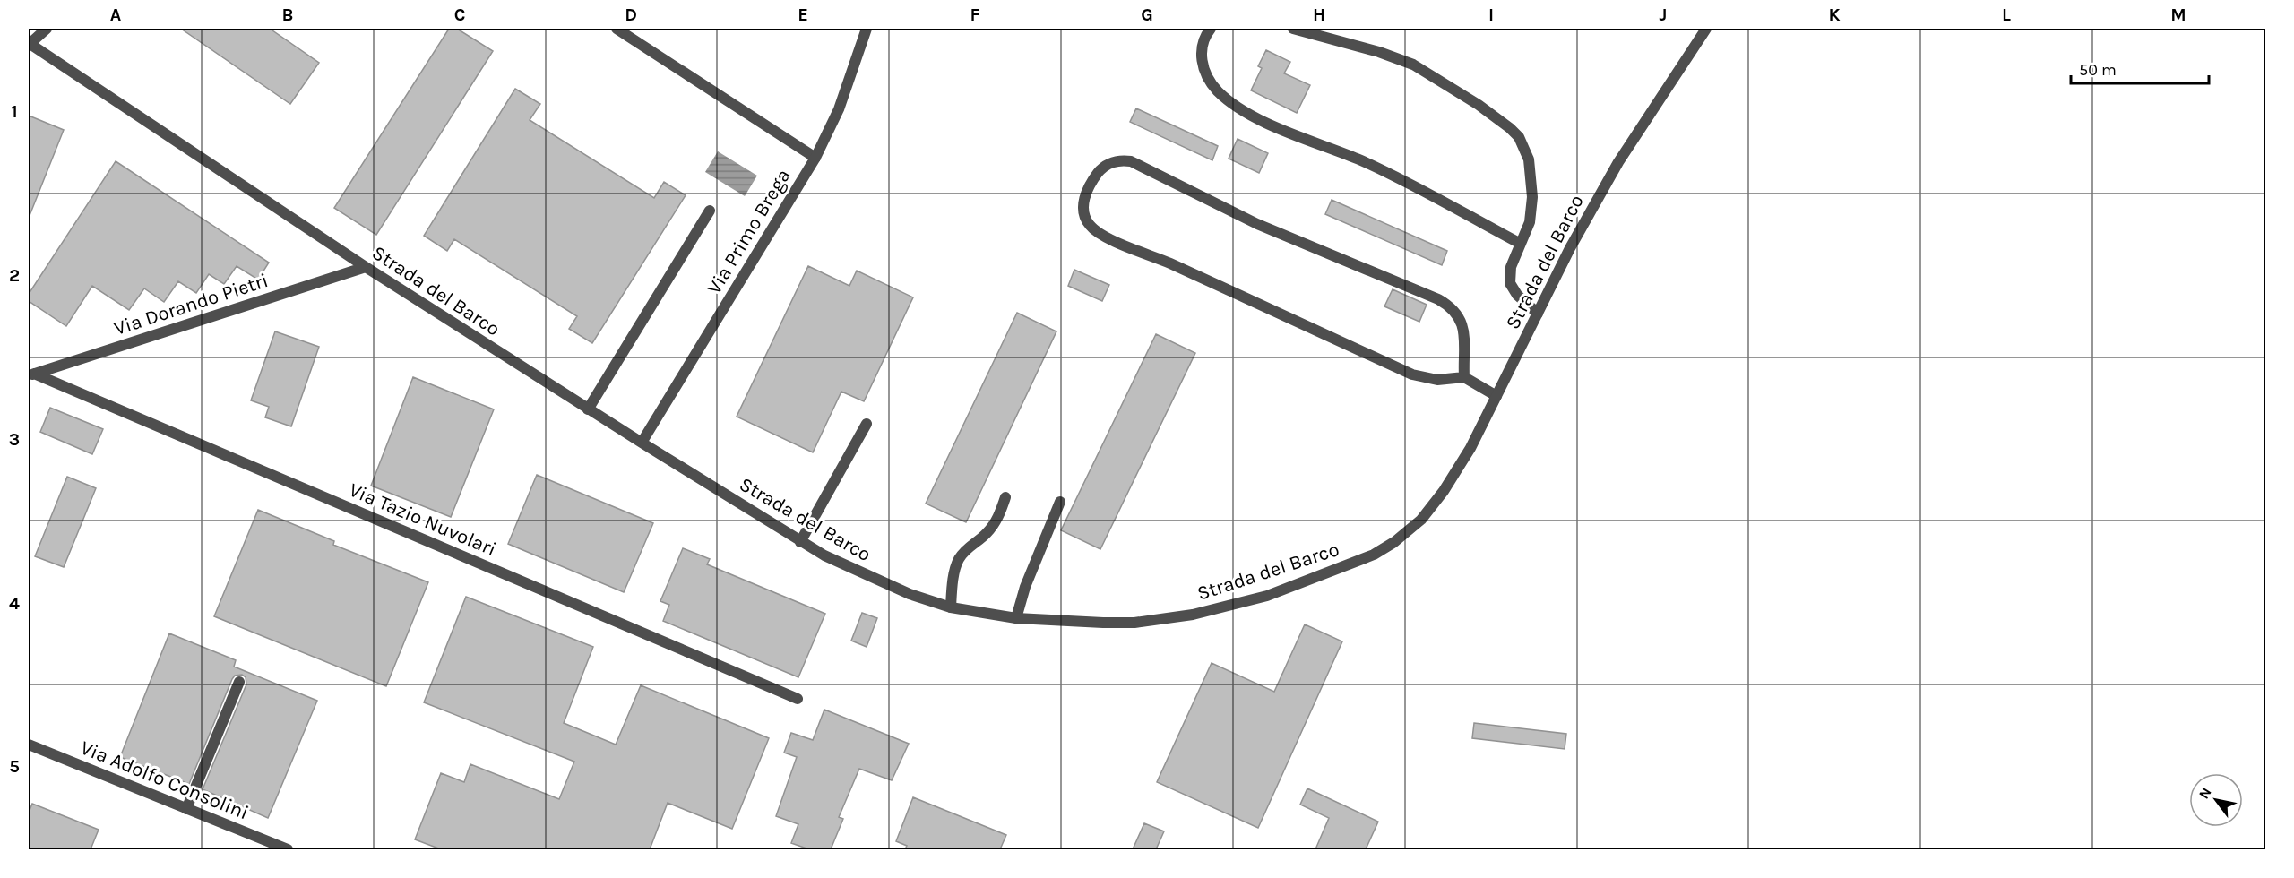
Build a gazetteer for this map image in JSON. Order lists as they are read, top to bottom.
{
  "streets": {
    "street": [
      "Via Primo Brega",
      "Strada del Barco",
      "Via Dorando Pietri",
      "Via Tazio Nuvolari",
      "Via Adolfo Consolini"
    ]
  },
  "crossings": [
    ["Via Primo Brega", "Strada del Barco"],
    ["Strada del Barco", "Via Dorando Pietri"],
    ["Via Dorando Pietri", "Via Tazio Nuvolari"]
  ],
  "scale_bar": "50 m",
  "north": "top left",
  "grid": {
    "columns": [
      "A",
      "B",
      "C",
      "D",
      "E",
      "F",
      "G",
      "H",
      "I",
      "J",
      "K",
      "L",
      "M"
    ],
    "rows": [
      "1",
      "2",
      "3",
      "4",
      "5"
    ]
  }
}
